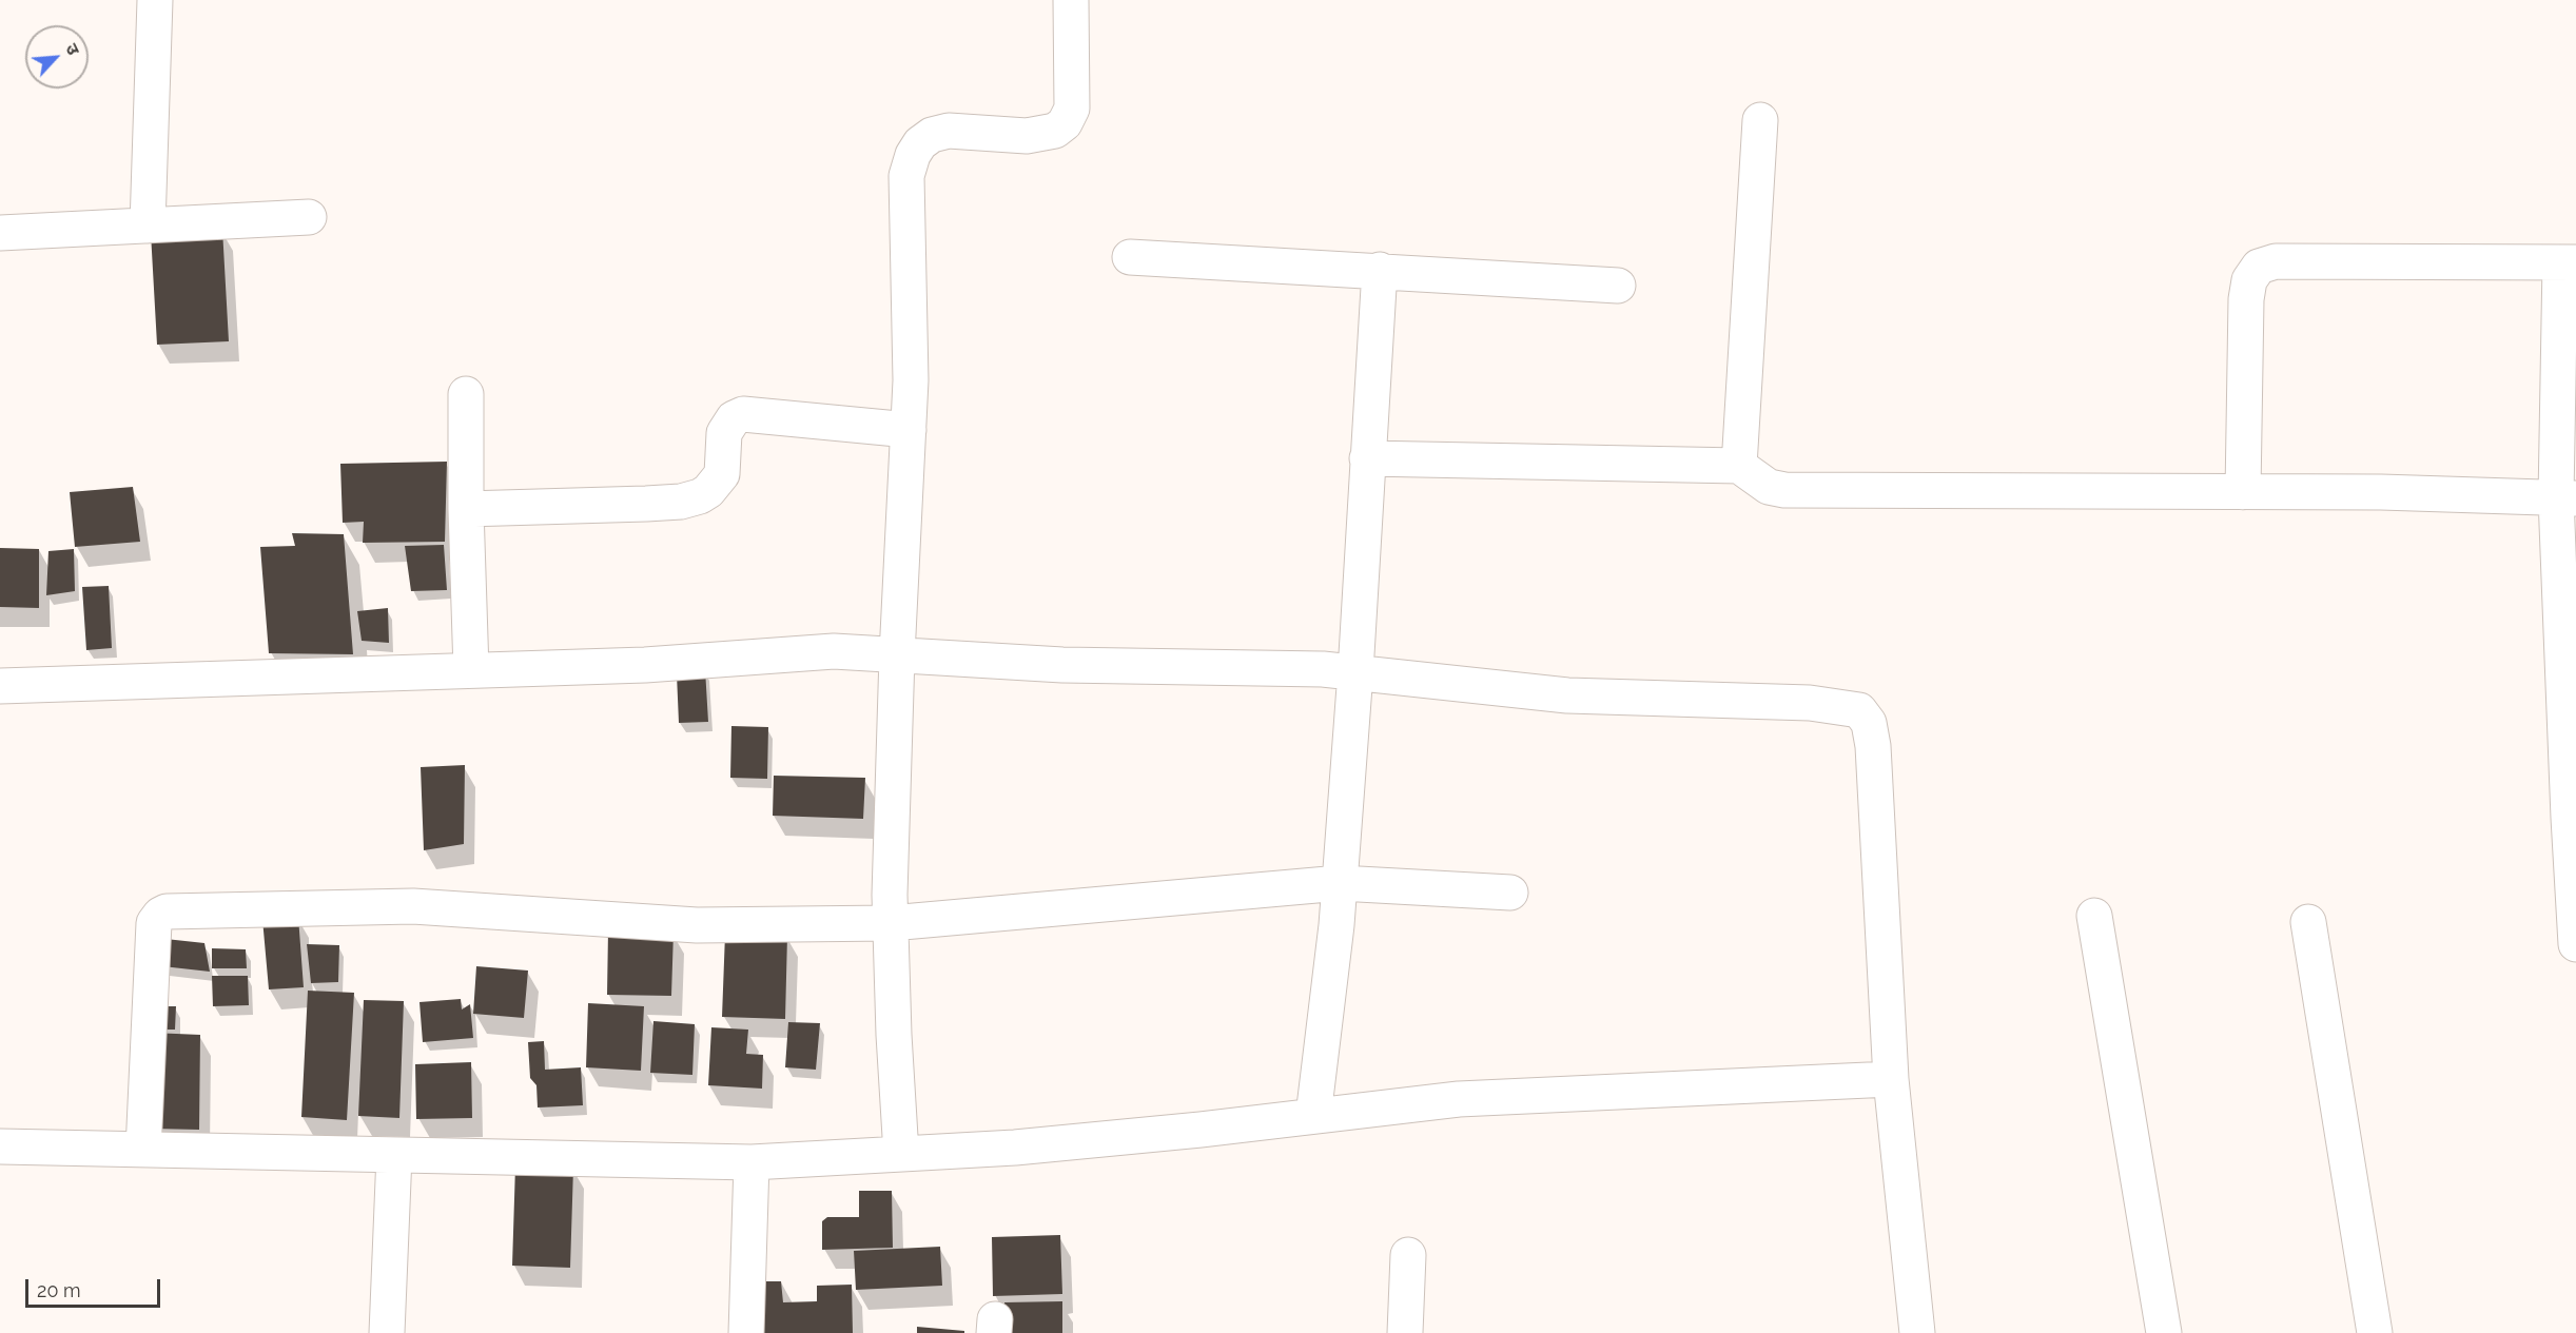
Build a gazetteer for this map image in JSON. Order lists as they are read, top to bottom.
{
  "scale_bar": "20 m",
  "north": "top right"
}
